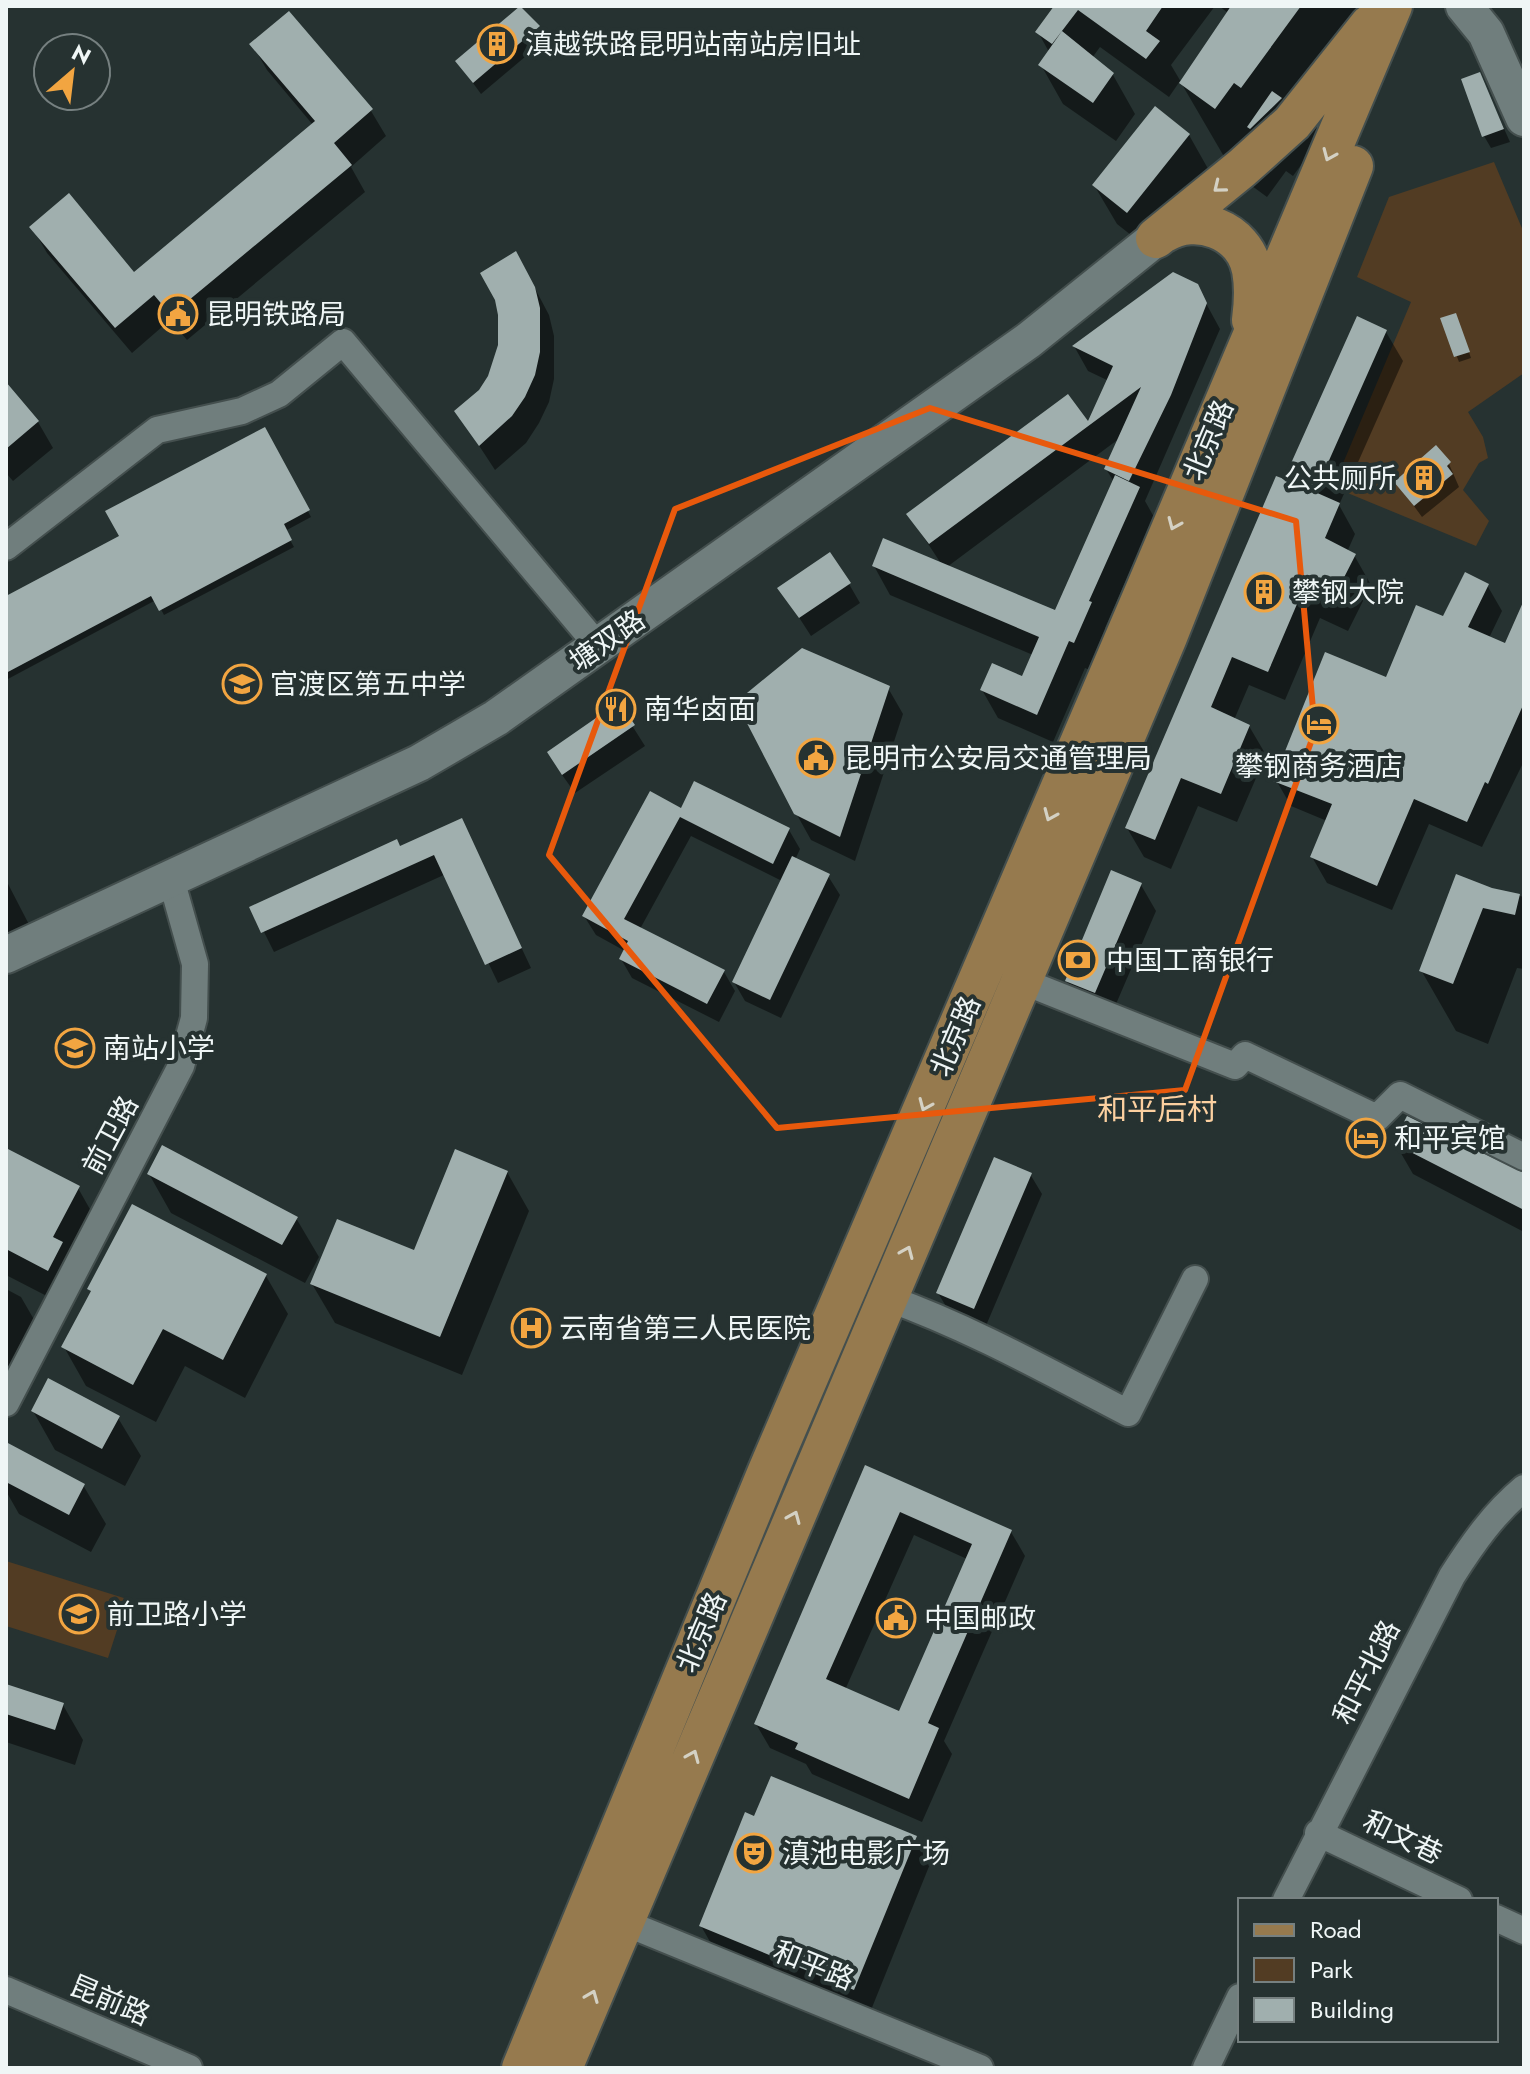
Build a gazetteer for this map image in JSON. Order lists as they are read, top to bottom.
{
  "streets": {
    "main road": ["北京路"],
    "street": [
      "塘双路",
      "前卫路",
      "和平北路",
      "和文巷",
      "和平路",
      "昆前路"
    ]
  },
  "crossings": [
    ["北京路", "和平路"],
    ["塘双路", "前卫路"],
    ["和平北路", "和文巷"]
  ],
  "districts": ["和平后村"],
  "places": {
    "building": ["滇越铁路昆明站南站房旧址", "公共厕所", "攀钢大院"],
    "public building": ["昆明铁路局", "昆明市公安局交通管理局", "中国邮政"],
    "school or university": ["官渡区第五中学", "南站小学", "前卫路小学"],
    "restaurant": ["南华卤面"],
    "hotel": ["攀钢商务酒店", "和平宾馆"],
    "bank": ["中国工商银行"],
    "hospital": ["云南省第三人民医院"],
    "theatre": ["滇池电影广场"]
  },
  "legend": ["Road", "Park", "Building"],
  "north": "top right"
}
